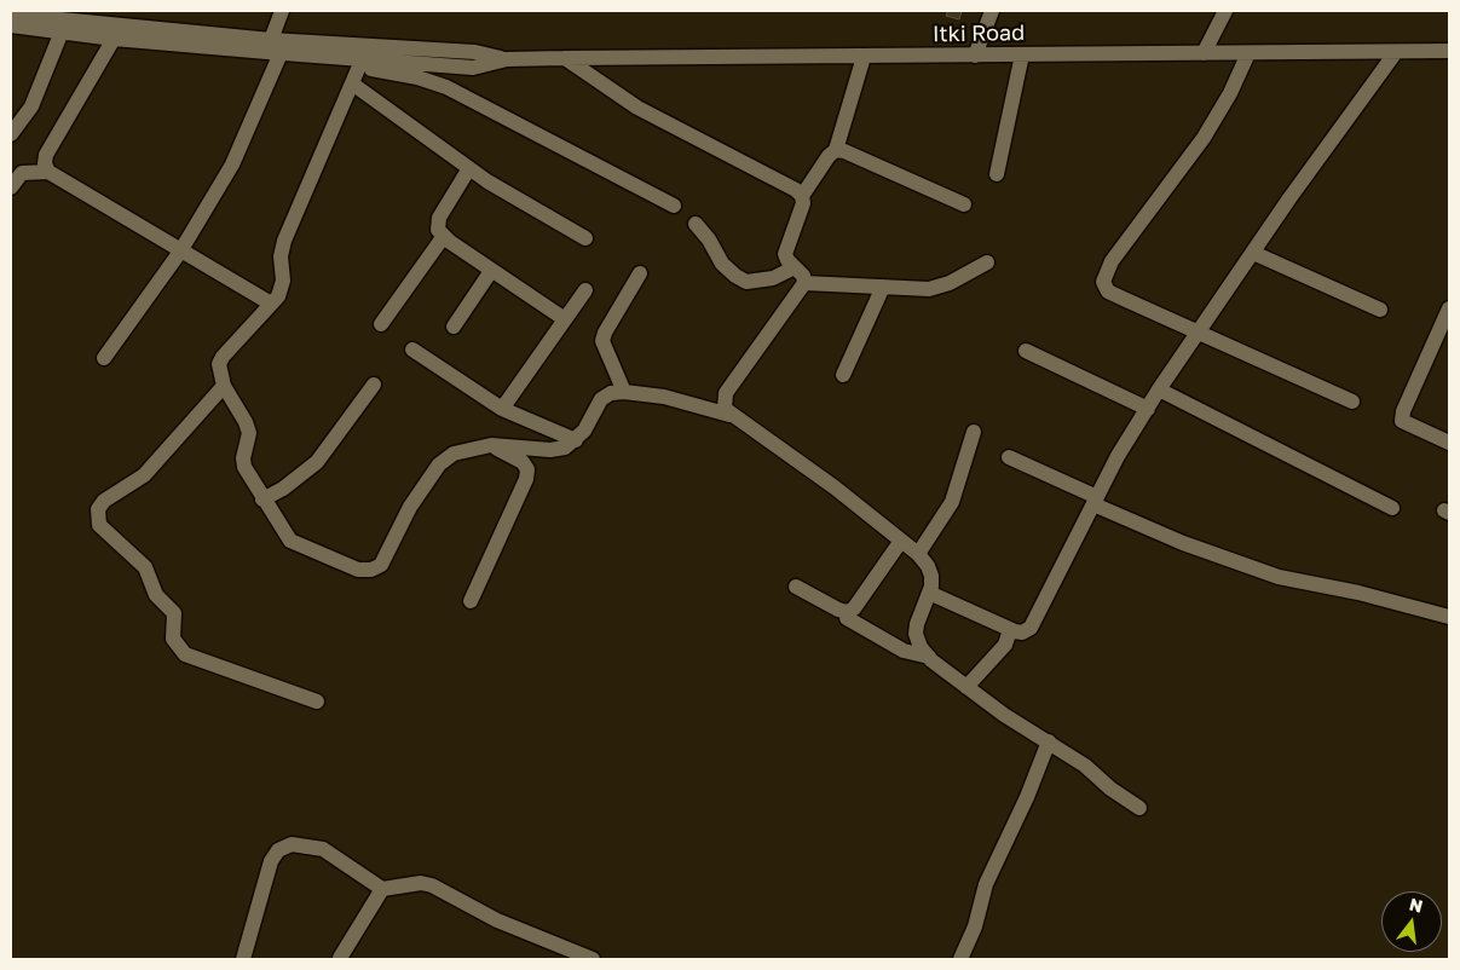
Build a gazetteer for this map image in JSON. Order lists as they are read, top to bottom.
{
  "streets": {
    "street": ["Itki Road"]
  },
  "north": "top"
}
